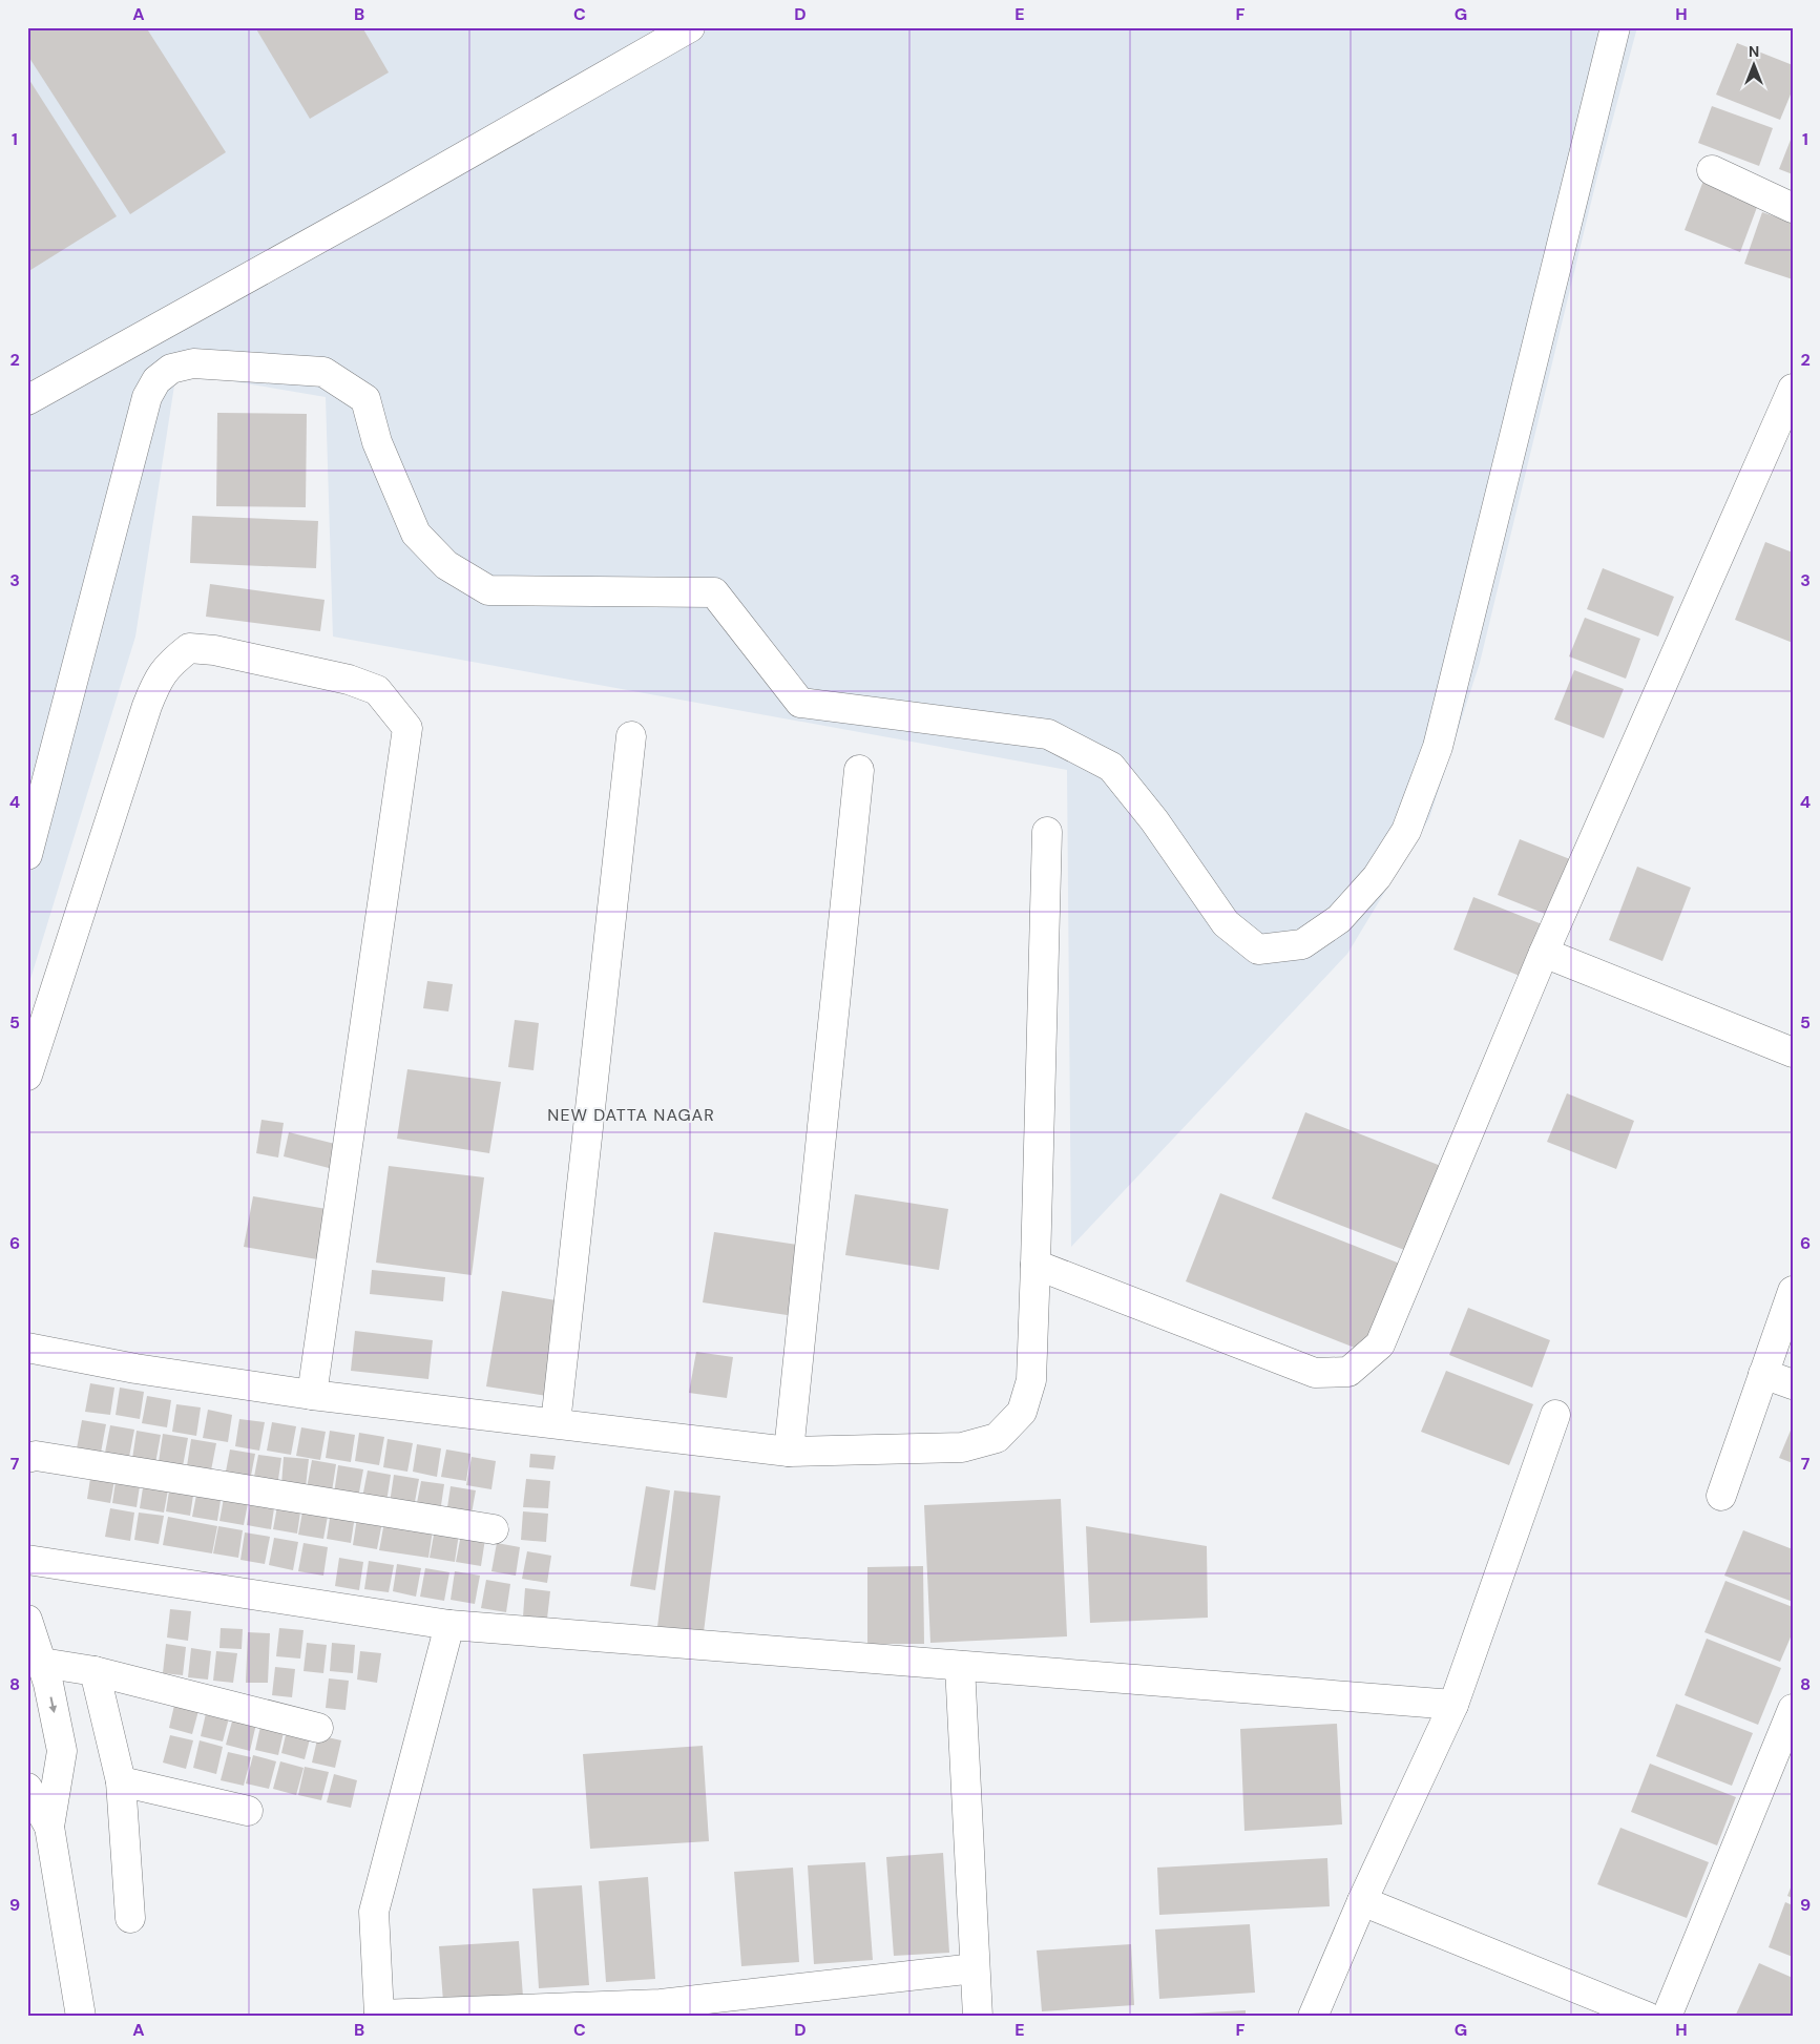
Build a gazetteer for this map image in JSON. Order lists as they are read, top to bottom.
{
  "districts": ["NEW DATTA NAGAR"],
  "north": "top",
  "grid": {
    "columns": [
      "A",
      "B",
      "C",
      "D",
      "E",
      "F",
      "G",
      "H"
    ],
    "rows": [
      "1",
      "2",
      "3",
      "4",
      "5",
      "6",
      "7",
      "8",
      "9"
    ]
  }
}
